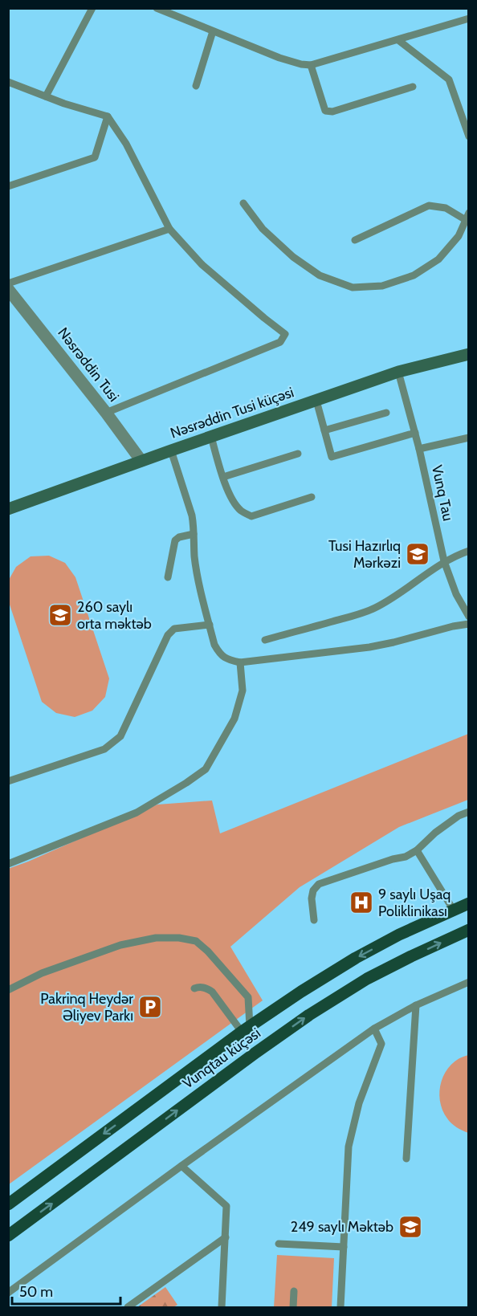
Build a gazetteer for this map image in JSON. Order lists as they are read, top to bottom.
{
  "streets": {
    "main road": ["Nəsrəddin Tusi küçəsi", "Vunqtau küçəsi"],
    "street": ["Nəsrəddin Tusi"],
    "lane": ["Vunq Tau"]
  },
  "crossings": [
    ["Nəsrəddin Tusi", "Nəsrəddin Tusi küçəsi"],
    ["Nəsrəddin Tusi küçəsi", "Vunq Tau"]
  ],
  "places": {
    "school or university": ["Tusi Hazırlıq Mərkəzi", "260 saylı orta məktəb", "249 saylı Məktəb"],
    "hospital": ["9 saylı Uşaq Poliklinikası"],
    "parking": ["Pakrinq Heydər Əliyev Parkı"]
  },
  "scale_bar": "50 m"
}
